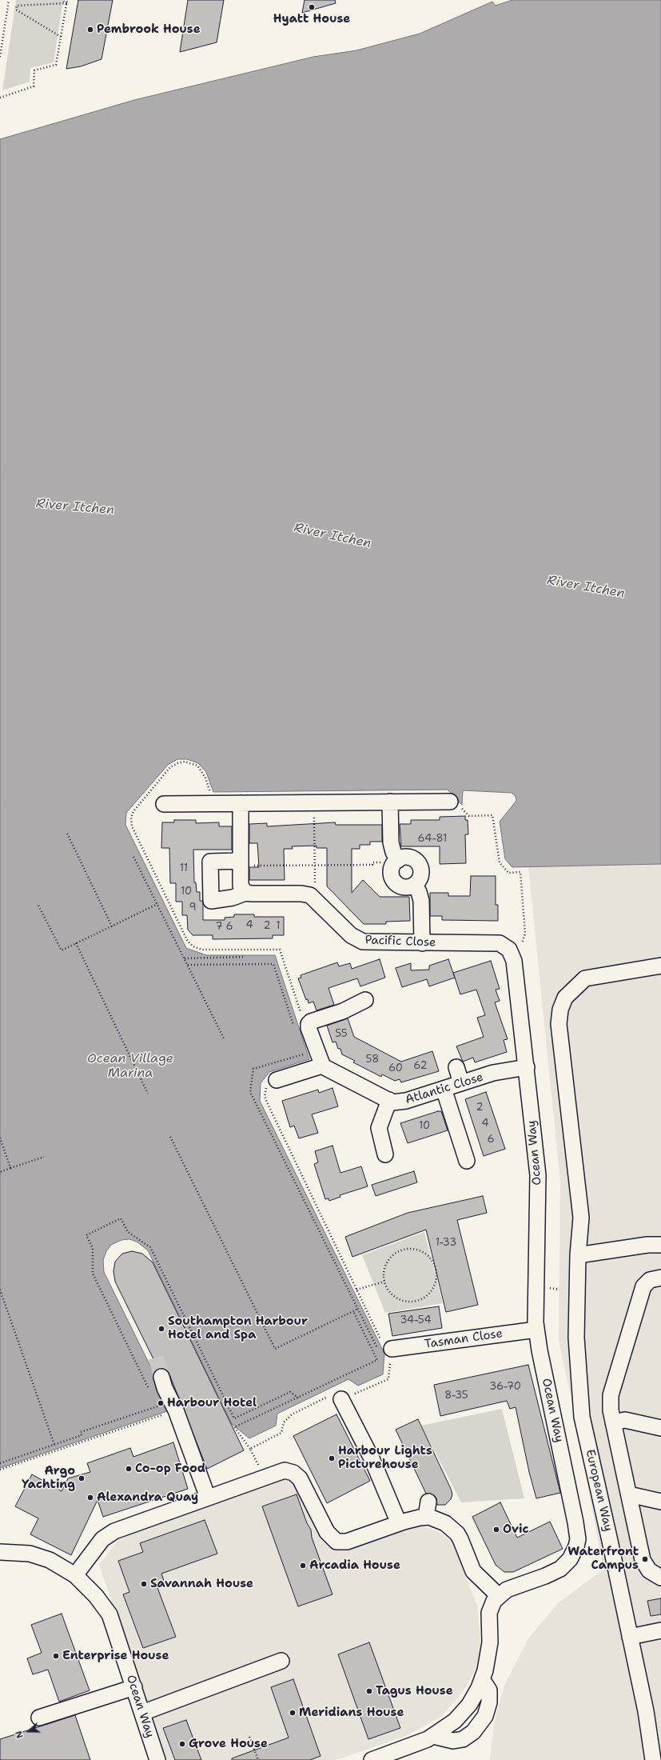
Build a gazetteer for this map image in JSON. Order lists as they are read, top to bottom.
{
  "streets": {
    "street": [
      "Pacific Close",
      "Atlantic Close",
      "Ocean Way",
      "Tasman Close",
      "European Way"
    ]
  },
  "crossings": [
    ["Pacific Close", "Ocean Way"],
    ["Atlantic Close", "Ocean Way"],
    ["Ocean Way", "Tasman Close"]
  ],
  "water": ["River Itchen", "Ocean Village Marina"],
  "places": [
    "Hyatt House",
    "Pembrook House",
    "Southampton Harbour Hotel and Spa",
    "Harbour Hotel",
    "Harbour Lights Picturehouse",
    "Co-op Food",
    "Argo Yachting",
    "Alexandra Quay",
    "Ovic",
    "Waterfront Campus",
    "Arcadia House",
    "Savannah House",
    "Enterprise House",
    "Tagus House",
    "Meridians House",
    "Grove House"
  ],
  "house_numbers": [
    "64-81",
    "11",
    "10",
    "9",
    "4",
    "2",
    "1",
    "7",
    "6",
    "55",
    "58",
    "62",
    "60",
    "2",
    "4",
    "10",
    "6",
    "1-33",
    "34-54",
    "36-70",
    "8-35"
  ],
  "north": "left"
}
